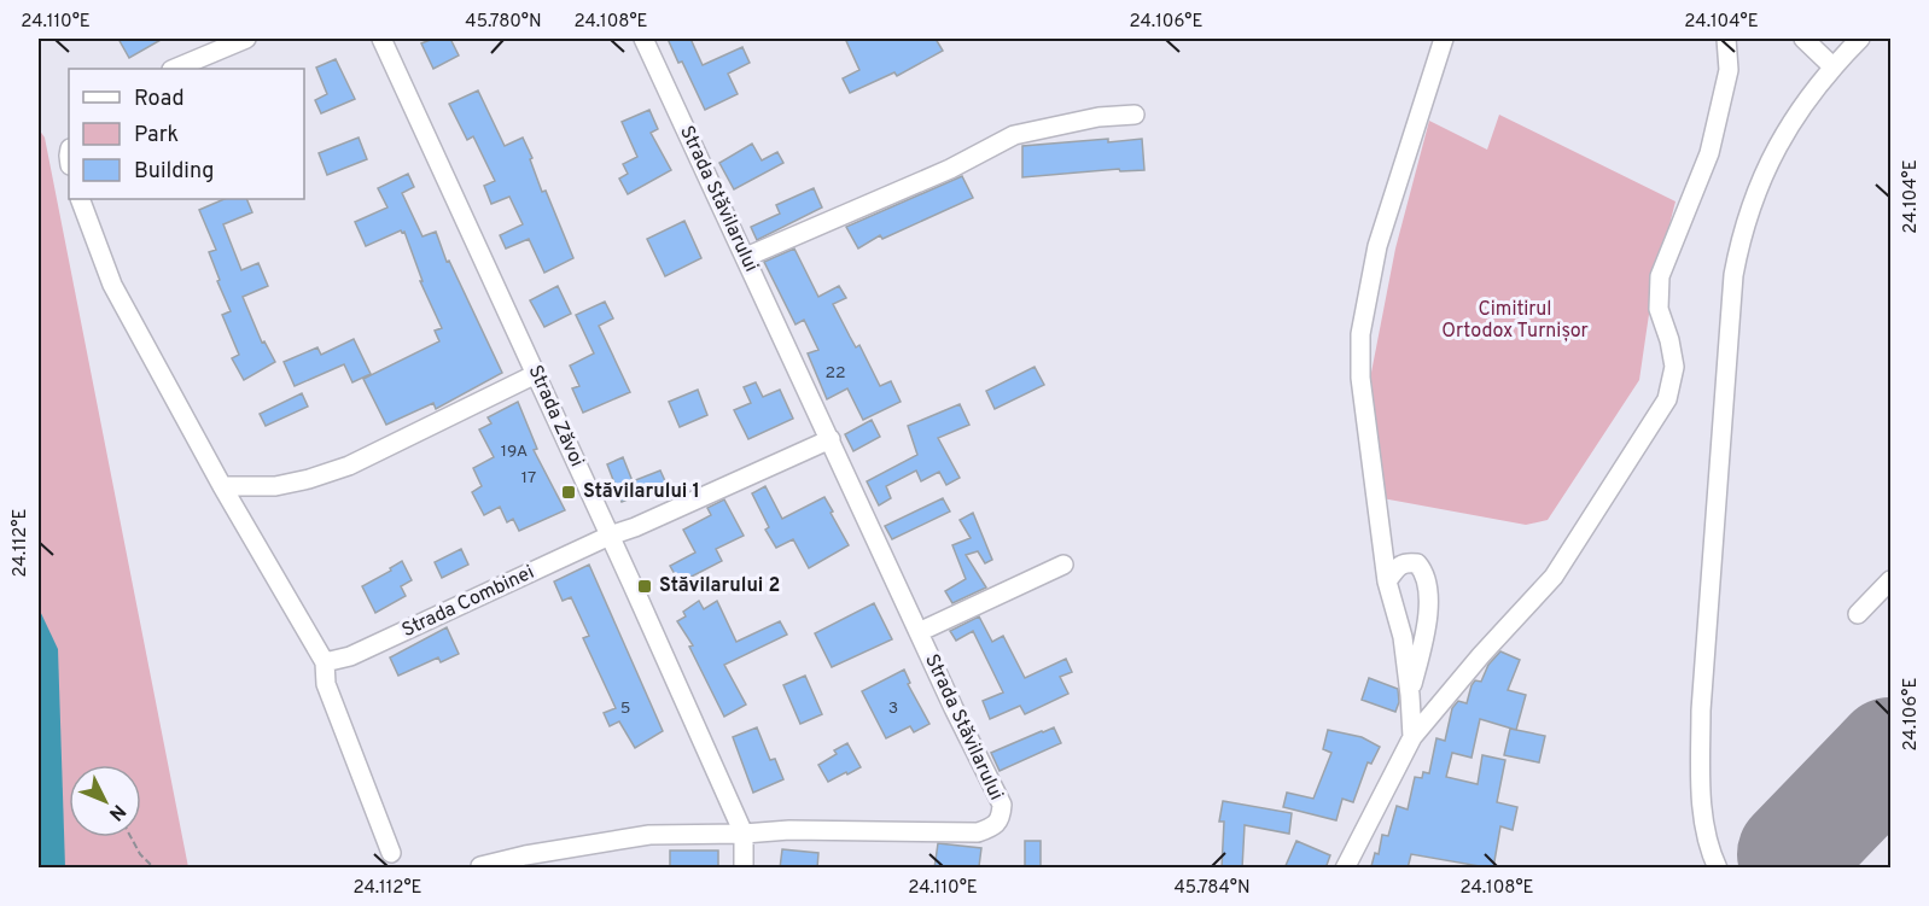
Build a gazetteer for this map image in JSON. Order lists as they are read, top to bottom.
{
  "streets": {
    "street": ["Strada Stăvilarului", "Strada Zăvoi", "Strada Combinei"]
  },
  "crossings": [
    ["Strada Stăvilarului", "Strada Zăvoi"],
    ["Strada Zăvoi", "Strada Combinei"]
  ],
  "parks": ["Cimitirul Ortodox Turnișor"],
  "places": {
    "transit": ["Stăvilarului 1", "Stăvilarului 2"]
  },
  "house_numbers": [
    "22",
    "19A",
    "17",
    "5",
    "3"
  ],
  "legend": ["Road", "Park", "Building"],
  "north": "bottom right",
  "coordinates": [
    "24.110°E",
    "45.780°N",
    "24.108°E",
    "24.106°E",
    "24.104°E",
    "24.112°E",
    "45.784°N"
  ]
}
